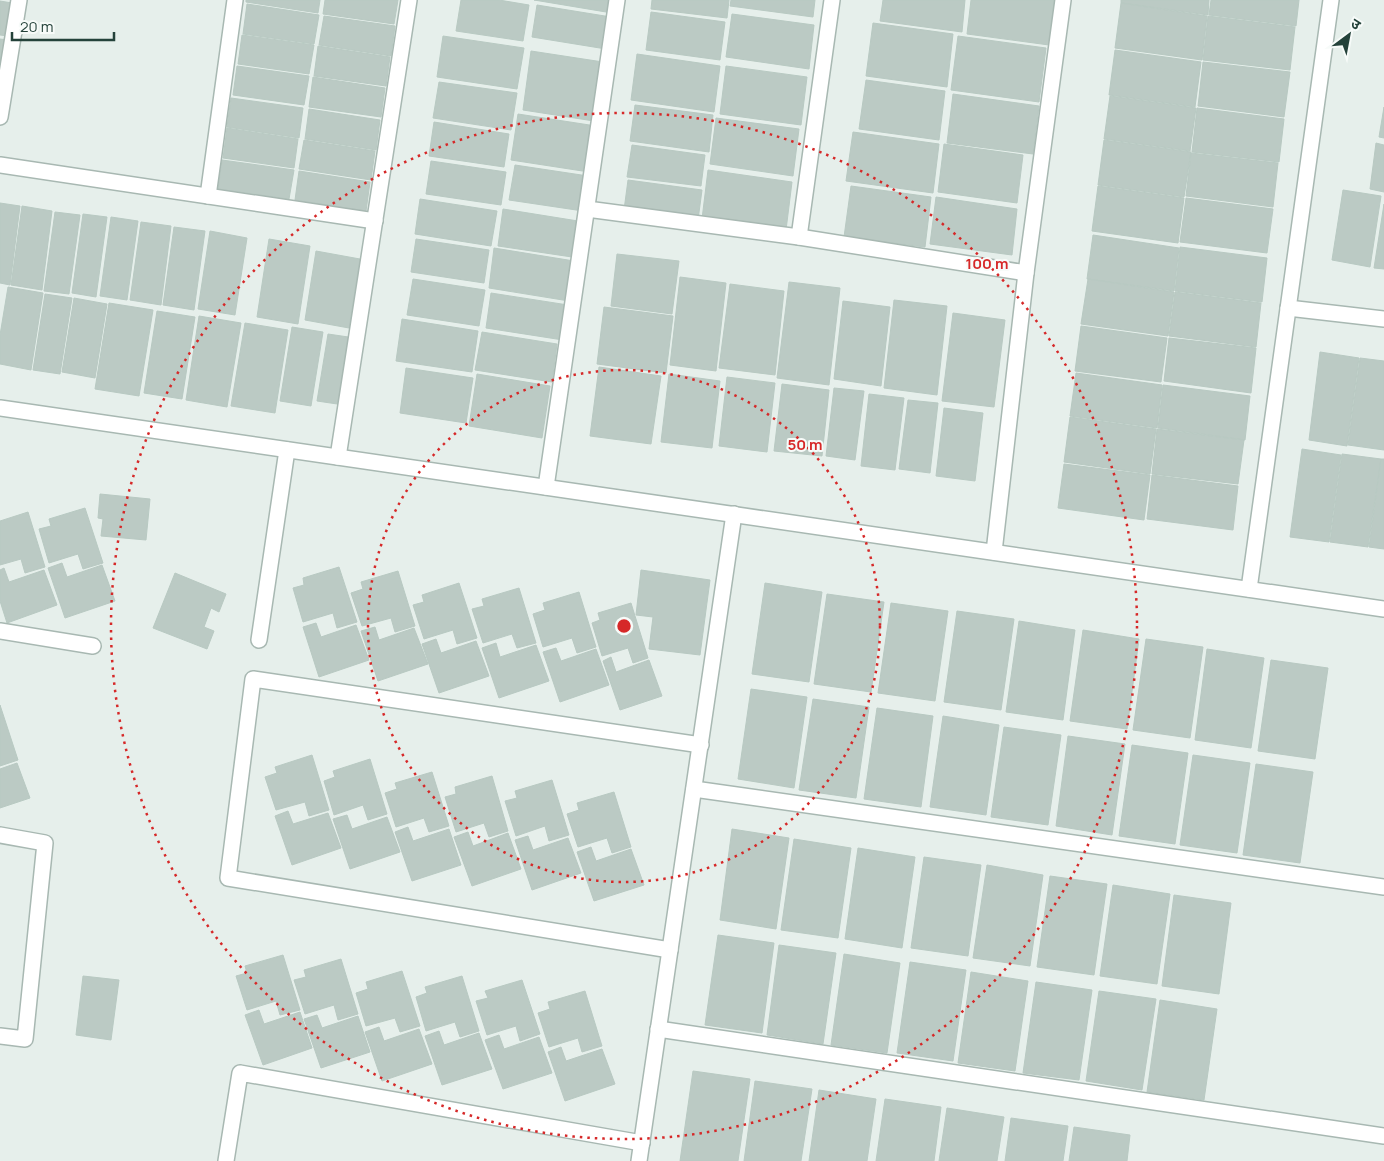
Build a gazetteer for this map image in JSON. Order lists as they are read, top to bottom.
{
  "scale_bar": "20 m",
  "north": "top right",
  "rings": ["100 m", "50 m"]
}
